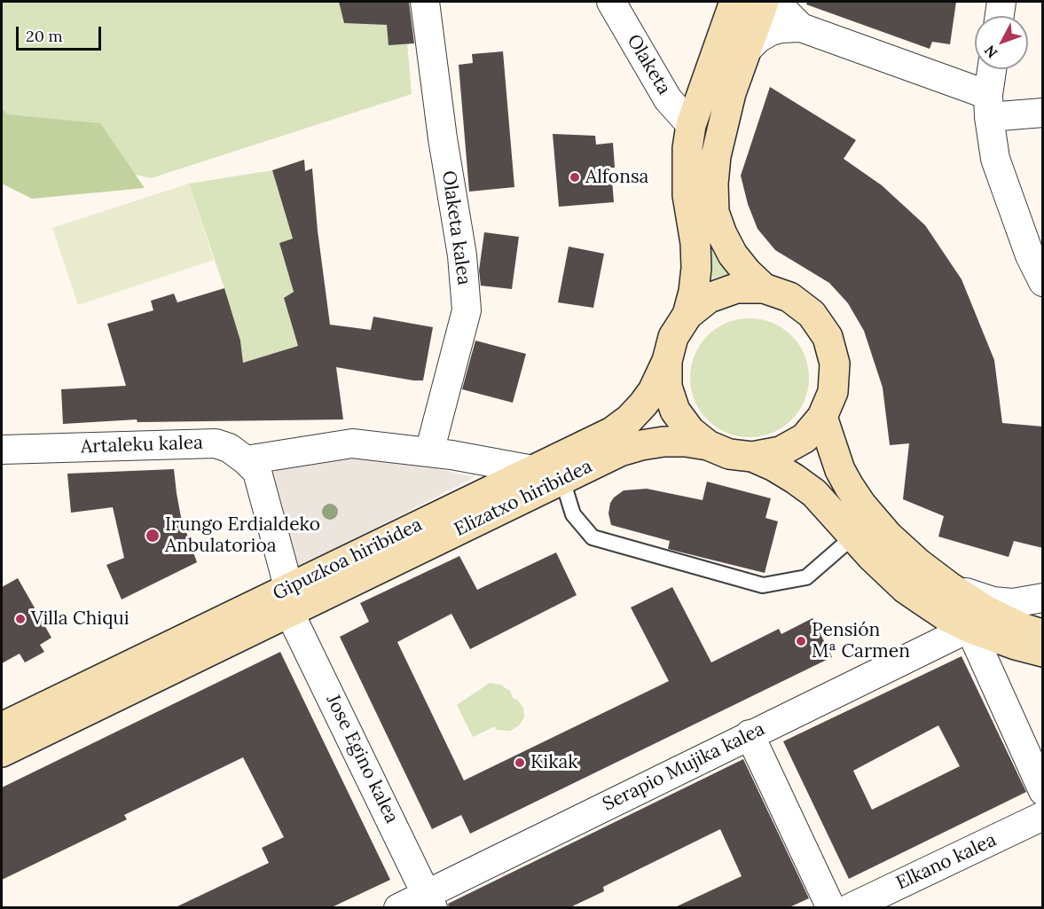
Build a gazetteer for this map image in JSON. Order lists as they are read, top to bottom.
{
  "streets": {
    "main road": ["Elizatxo hiribidea", "Gipuzkoa hiribidea"],
    "street": [
      "Olaketa",
      "Olaketa kalea",
      "Artaleku kalea",
      "Jose Egino kalea",
      "Serapio Mujika kalea",
      "Elkano kalea"
    ]
  },
  "crossings": [
    ["Artaleku kalea", "Elizatxo hiribidea"],
    ["Artaleku kalea", "Gipuzkoa hiribidea"],
    ["Artaleku kalea", "Jose Egino kalea"],
    ["Elizatxo hiribidea", "Gipuzkoa hiribidea"],
    ["Elizatxo hiribidea", "Jose Egino kalea"],
    ["Elizatxo hiribidea", "Serapio Mujika kalea"],
    ["Gipuzkoa hiribidea", "Jose Egino kalea"],
    ["Jose Egino kalea", "Serapio Mujika kalea"]
  ],
  "places": [
    "Alfonsa",
    "Irungo Erdialdeko Anbulatorioa",
    "Villa Chiqui",
    "Pensión Mª Carmen",
    "Kikak"
  ],
  "scale_bar": "20 m",
  "north": "bottom left"
}
